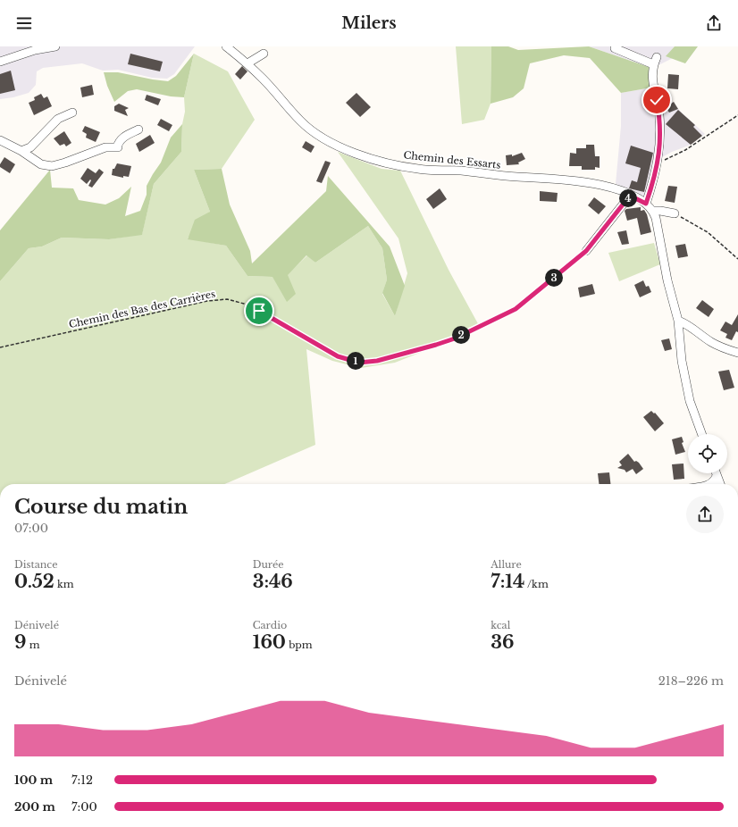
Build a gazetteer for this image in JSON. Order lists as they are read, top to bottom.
{
  "streets": {
    "street": ["Chemin des Essarts"],
    "path": ["Chemin des Bas des Carrières"]
  },
  "page": {
    "header": "Milers",
    "pins": [
      "4",
      "3",
      "2",
      "1"
    ],
    "heading": ["Course du matin", "07:00"],
    "stats": [
      ["Distance", "0.52 km"],
      ["Durée", "3:46"],
      ["Allure", "7:14 /km"],
      ["Dénivelé", "9 m"],
      ["Cardio", "160 bpm"],
      ["kcal", "36"]
    ],
    "chart": ["Dénivelé", "218–226 m"],
    "list": [
      {
        "name": "100 m",
        "note": "7:12"
      },
      {
        "name": "200 m",
        "note": "7:00"
      }
    ]
  }
}
